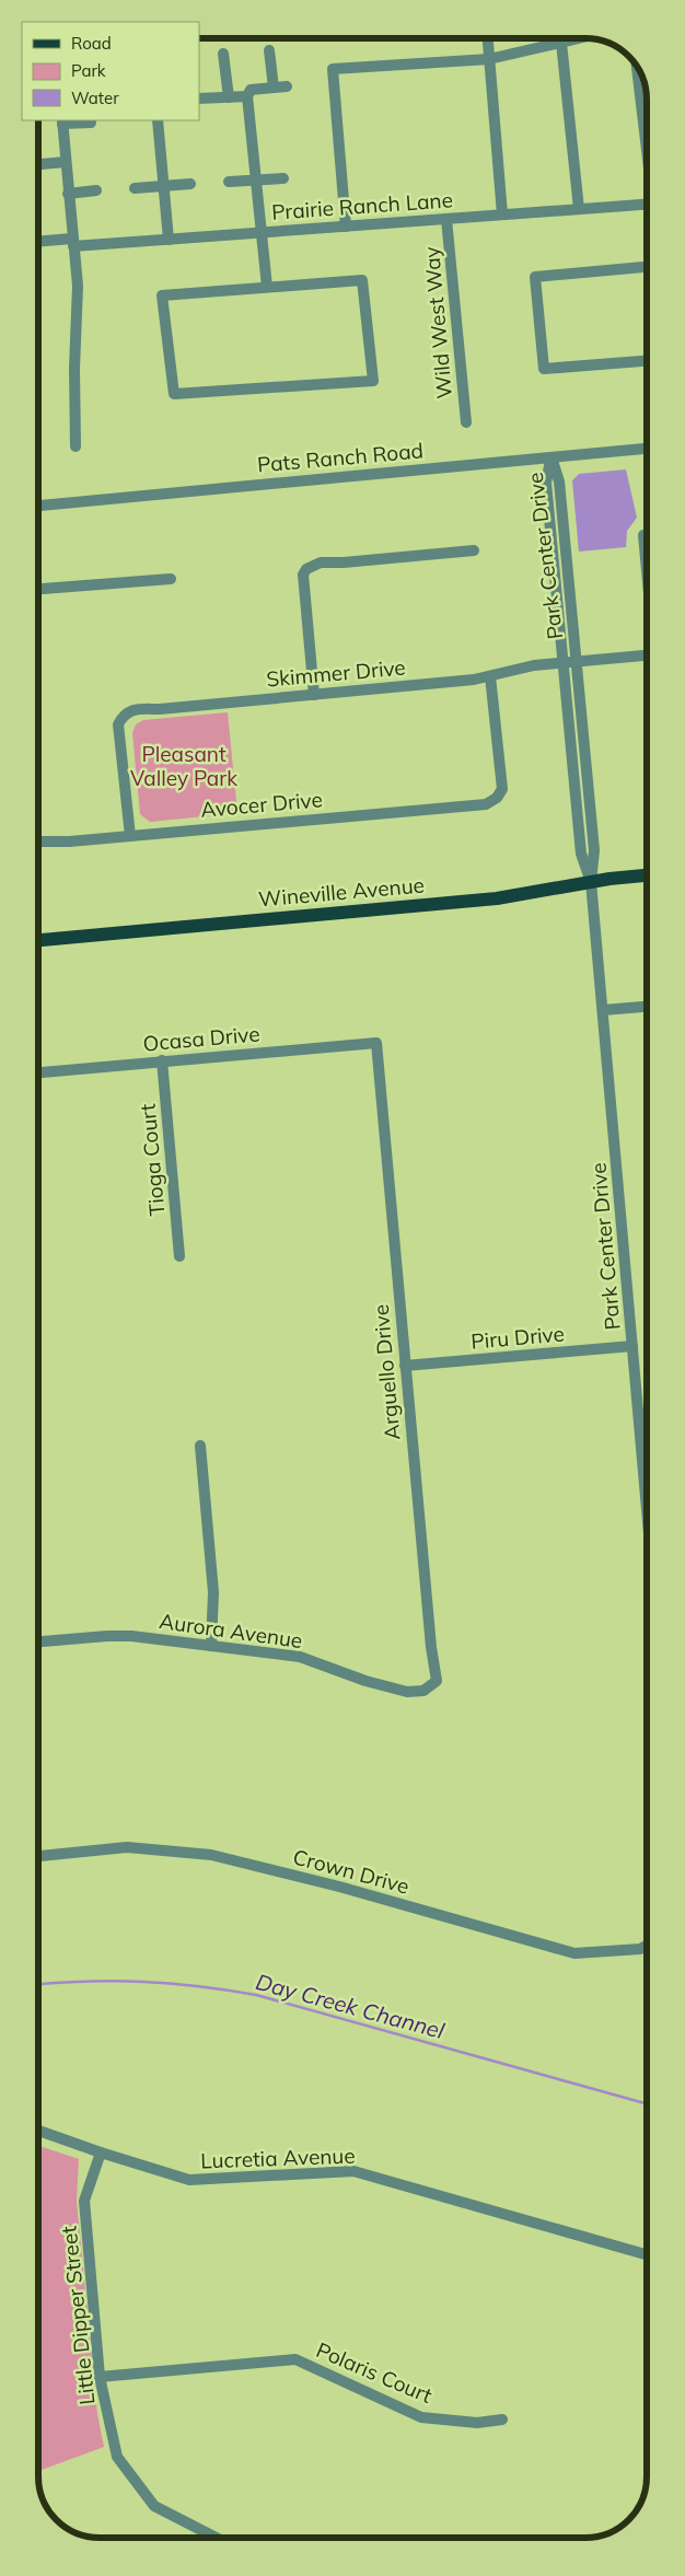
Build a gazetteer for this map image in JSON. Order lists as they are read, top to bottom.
{
  "streets": {
    "main road": ["Wineville Avenue"],
    "street": [
      "Prairie Ranch Lane",
      "Wild West Way",
      "Pats Ranch Road",
      "Park Center Drive",
      "Skimmer Drive",
      "Avocer Drive",
      "Ocasa Drive",
      "Tioga Court",
      "Piru Drive",
      "Arguello Drive",
      "Aurora Avenue",
      "Crown Drive",
      "Lucretia Avenue",
      "Little Dipper Street",
      "Polaris Court"
    ]
  },
  "crossings": [
    ["Prairie Ranch Lane", "Wild West Way"],
    ["Pats Ranch Road", "Park Center Drive"],
    ["Park Center Drive", "Skimmer Drive"],
    ["Park Center Drive", "Wineville Avenue"],
    ["Park Center Drive", "Piru Drive"],
    ["Skimmer Drive", "Avocer Drive"],
    ["Ocasa Drive", "Tioga Court"],
    ["Ocasa Drive", "Arguello Drive"],
    ["Piru Drive", "Arguello Drive"],
    ["Arguello Drive", "Aurora Avenue"],
    ["Lucretia Avenue", "Little Dipper Street"],
    ["Little Dipper Street", "Polaris Court"]
  ],
  "water": ["Day Creek Channel"],
  "parks": ["Pleasant Valley Park"],
  "legend": ["Road", "Park", "Water"]
}
